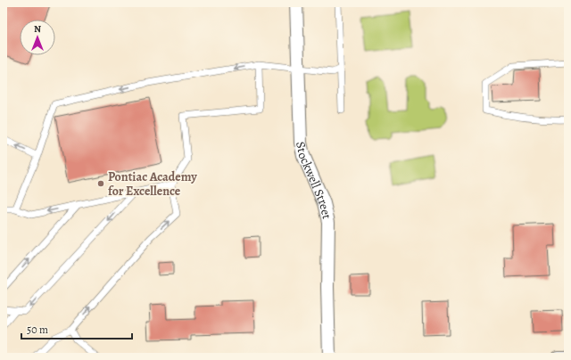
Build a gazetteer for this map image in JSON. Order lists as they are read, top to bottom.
{
  "streets": {
    "street": ["Stockwell Street"]
  },
  "places": ["Pontiac Academy for Excellence"],
  "scale_bar": "50 m",
  "north": "top"
}
